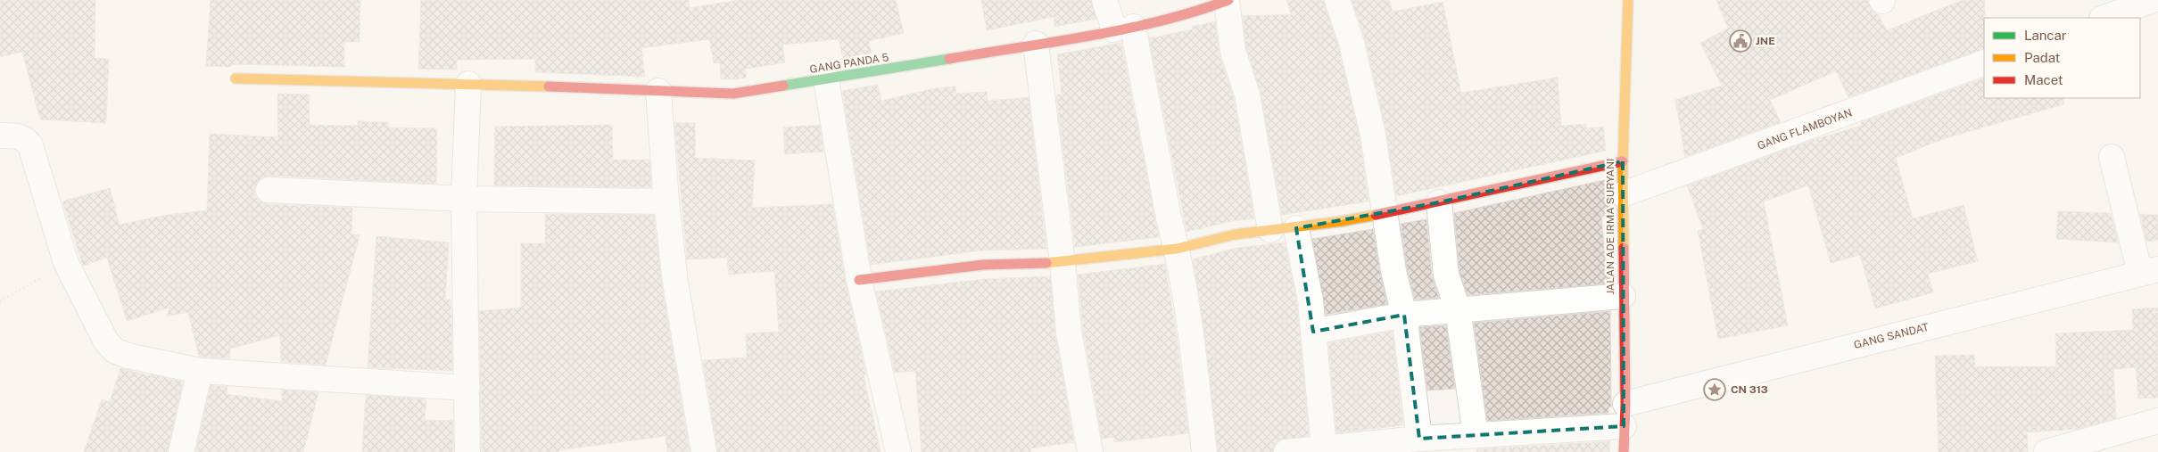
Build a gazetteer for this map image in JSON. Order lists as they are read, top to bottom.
{
  "streets": {
    "street": [
      "GANG PANDA 5",
      "GANG FLAMBOYAN",
      "JALAN ADE IRMA SURYANI",
      "GANG SANDAT"
    ]
  },
  "crossings": [
    ["GANG FLAMBOYAN", "JALAN ADE IRMA SURYANI"],
    ["JALAN ADE IRMA SURYANI", "GANG SANDAT"]
  ],
  "places": {
    "public building": ["JNE"],
    "place": ["CN 313"]
  },
  "legend": ["Lancar", "Padat", "Macet"]
}
